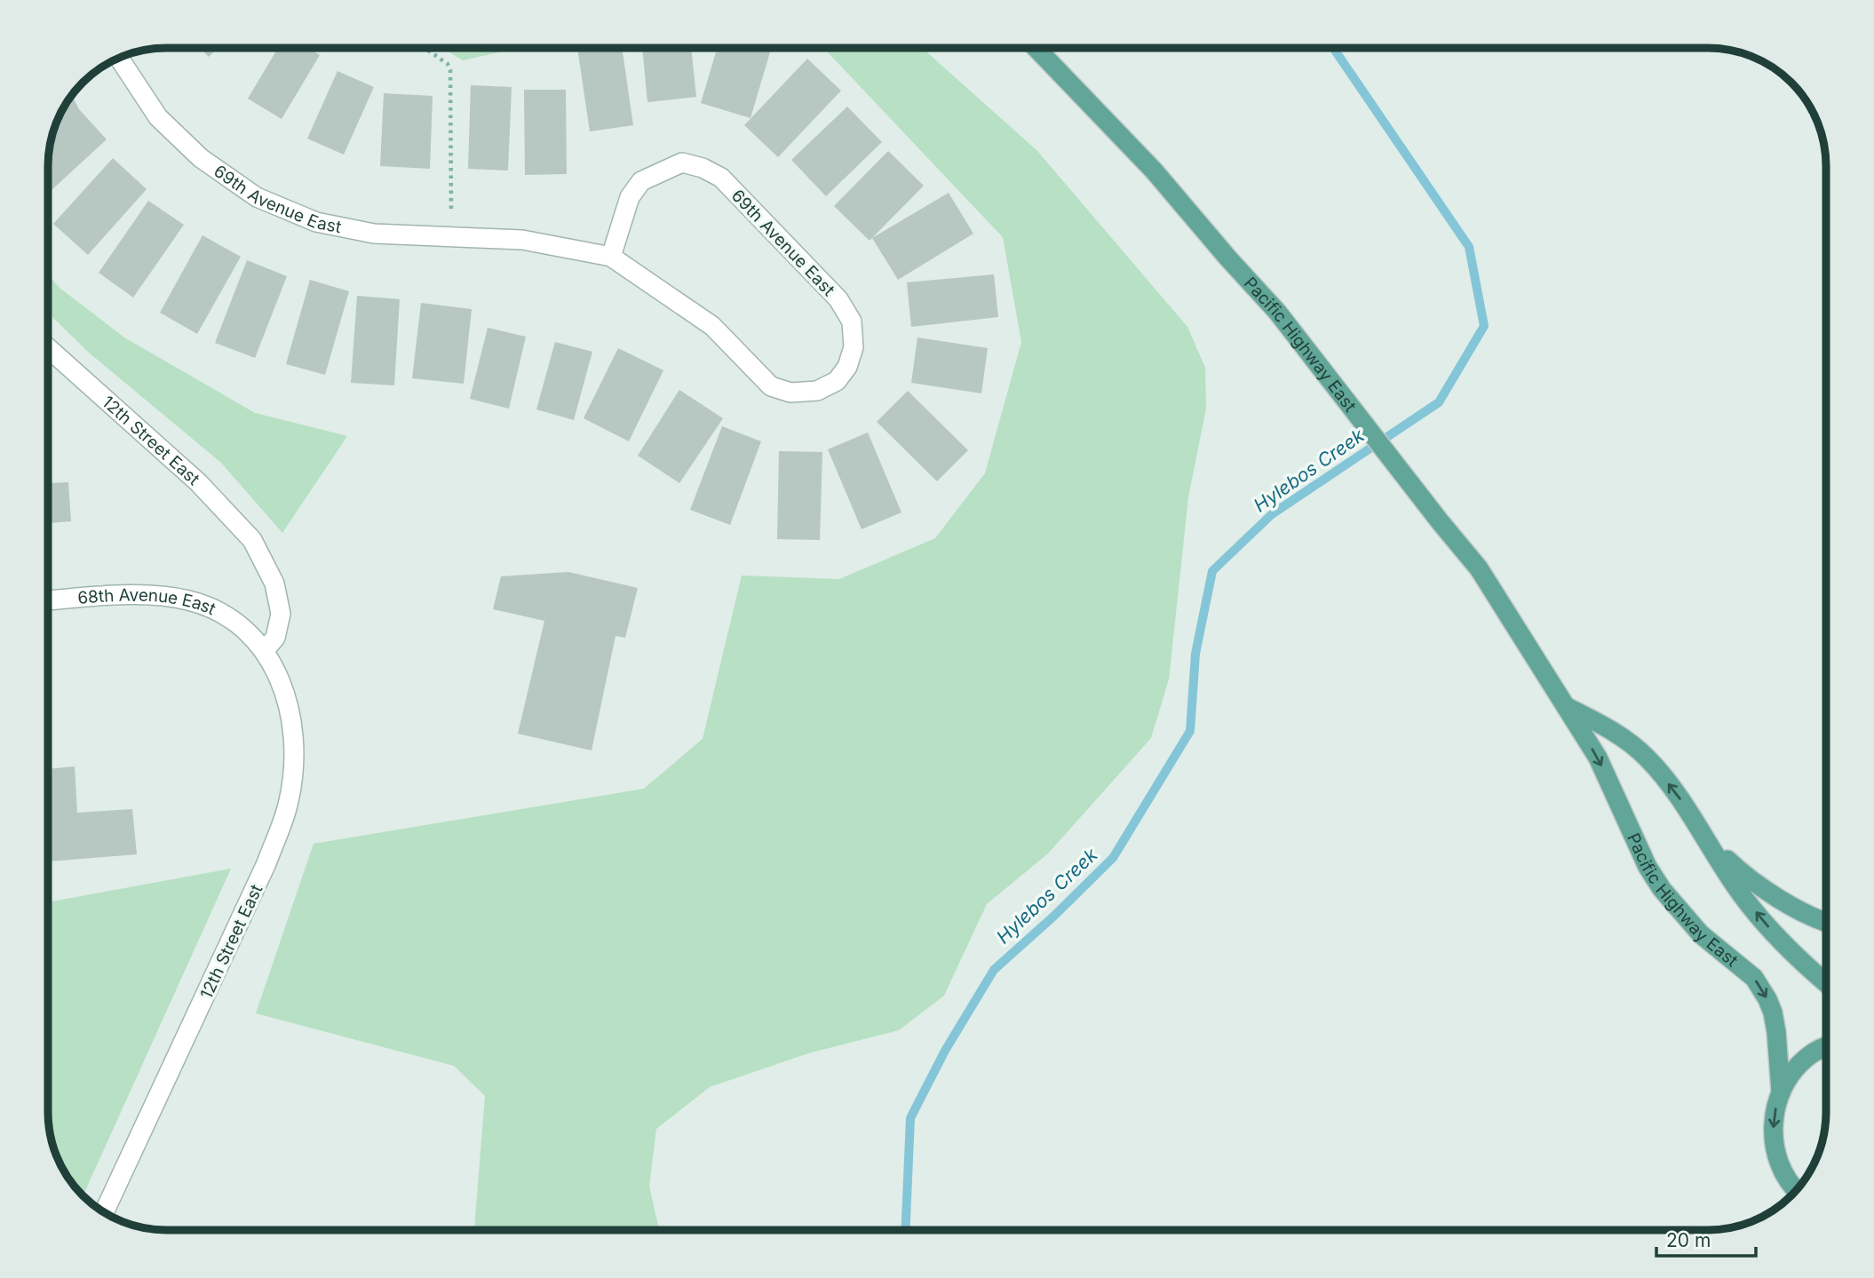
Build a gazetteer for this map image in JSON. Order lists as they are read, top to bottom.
{
  "streets": {
    "main road": ["Pacific Highway East"],
    "street": ["69th Avenue East", "12th Street East", "68th Avenue East"]
  },
  "crossings": [
    ["12th Street East", "68th Avenue East"]
  ],
  "water": ["Hylebos Creek"],
  "scale_bar": "20 m"
}
